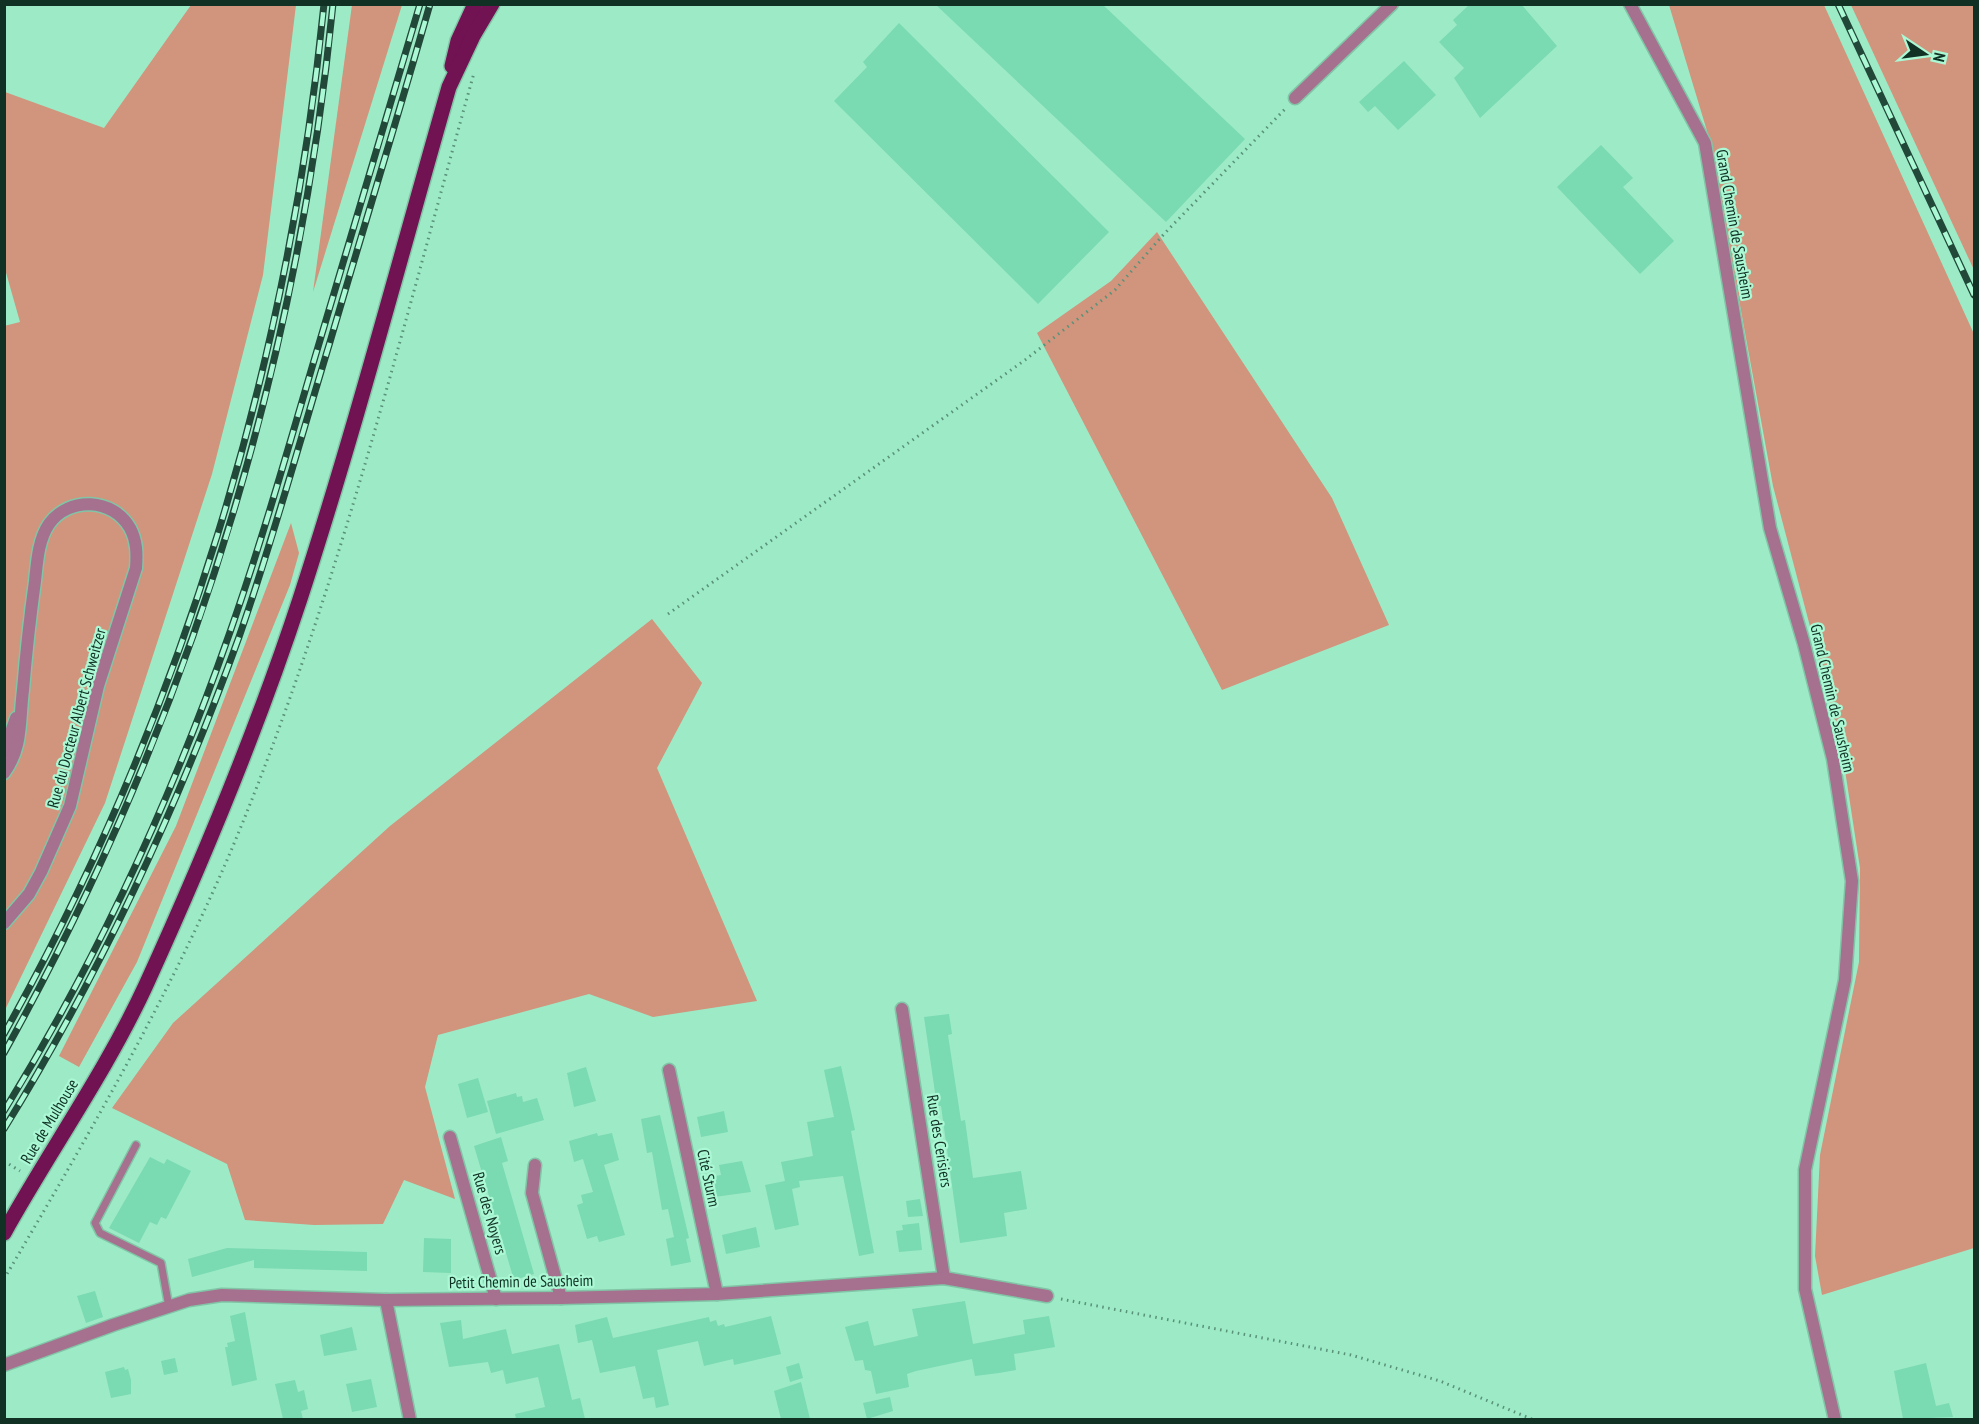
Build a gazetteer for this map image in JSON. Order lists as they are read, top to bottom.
{
  "streets": {
    "main road": ["Rue de Mulhouse"],
    "street": [
      "Grand Chemin de Sausheim",
      "Rue du Docteur Albert Schweitzer",
      "Rue des Cerisiers",
      "Cité Sturm",
      "Rue des Noyers",
      "Petit Chemin de Sausheim"
    ]
  },
  "crossings": [
    ["Rue des Cerisiers", "Petit Chemin de Sausheim"],
    ["Cité Sturm", "Petit Chemin de Sausheim"],
    ["Rue des Noyers", "Petit Chemin de Sausheim"]
  ],
  "north": "right"
}
